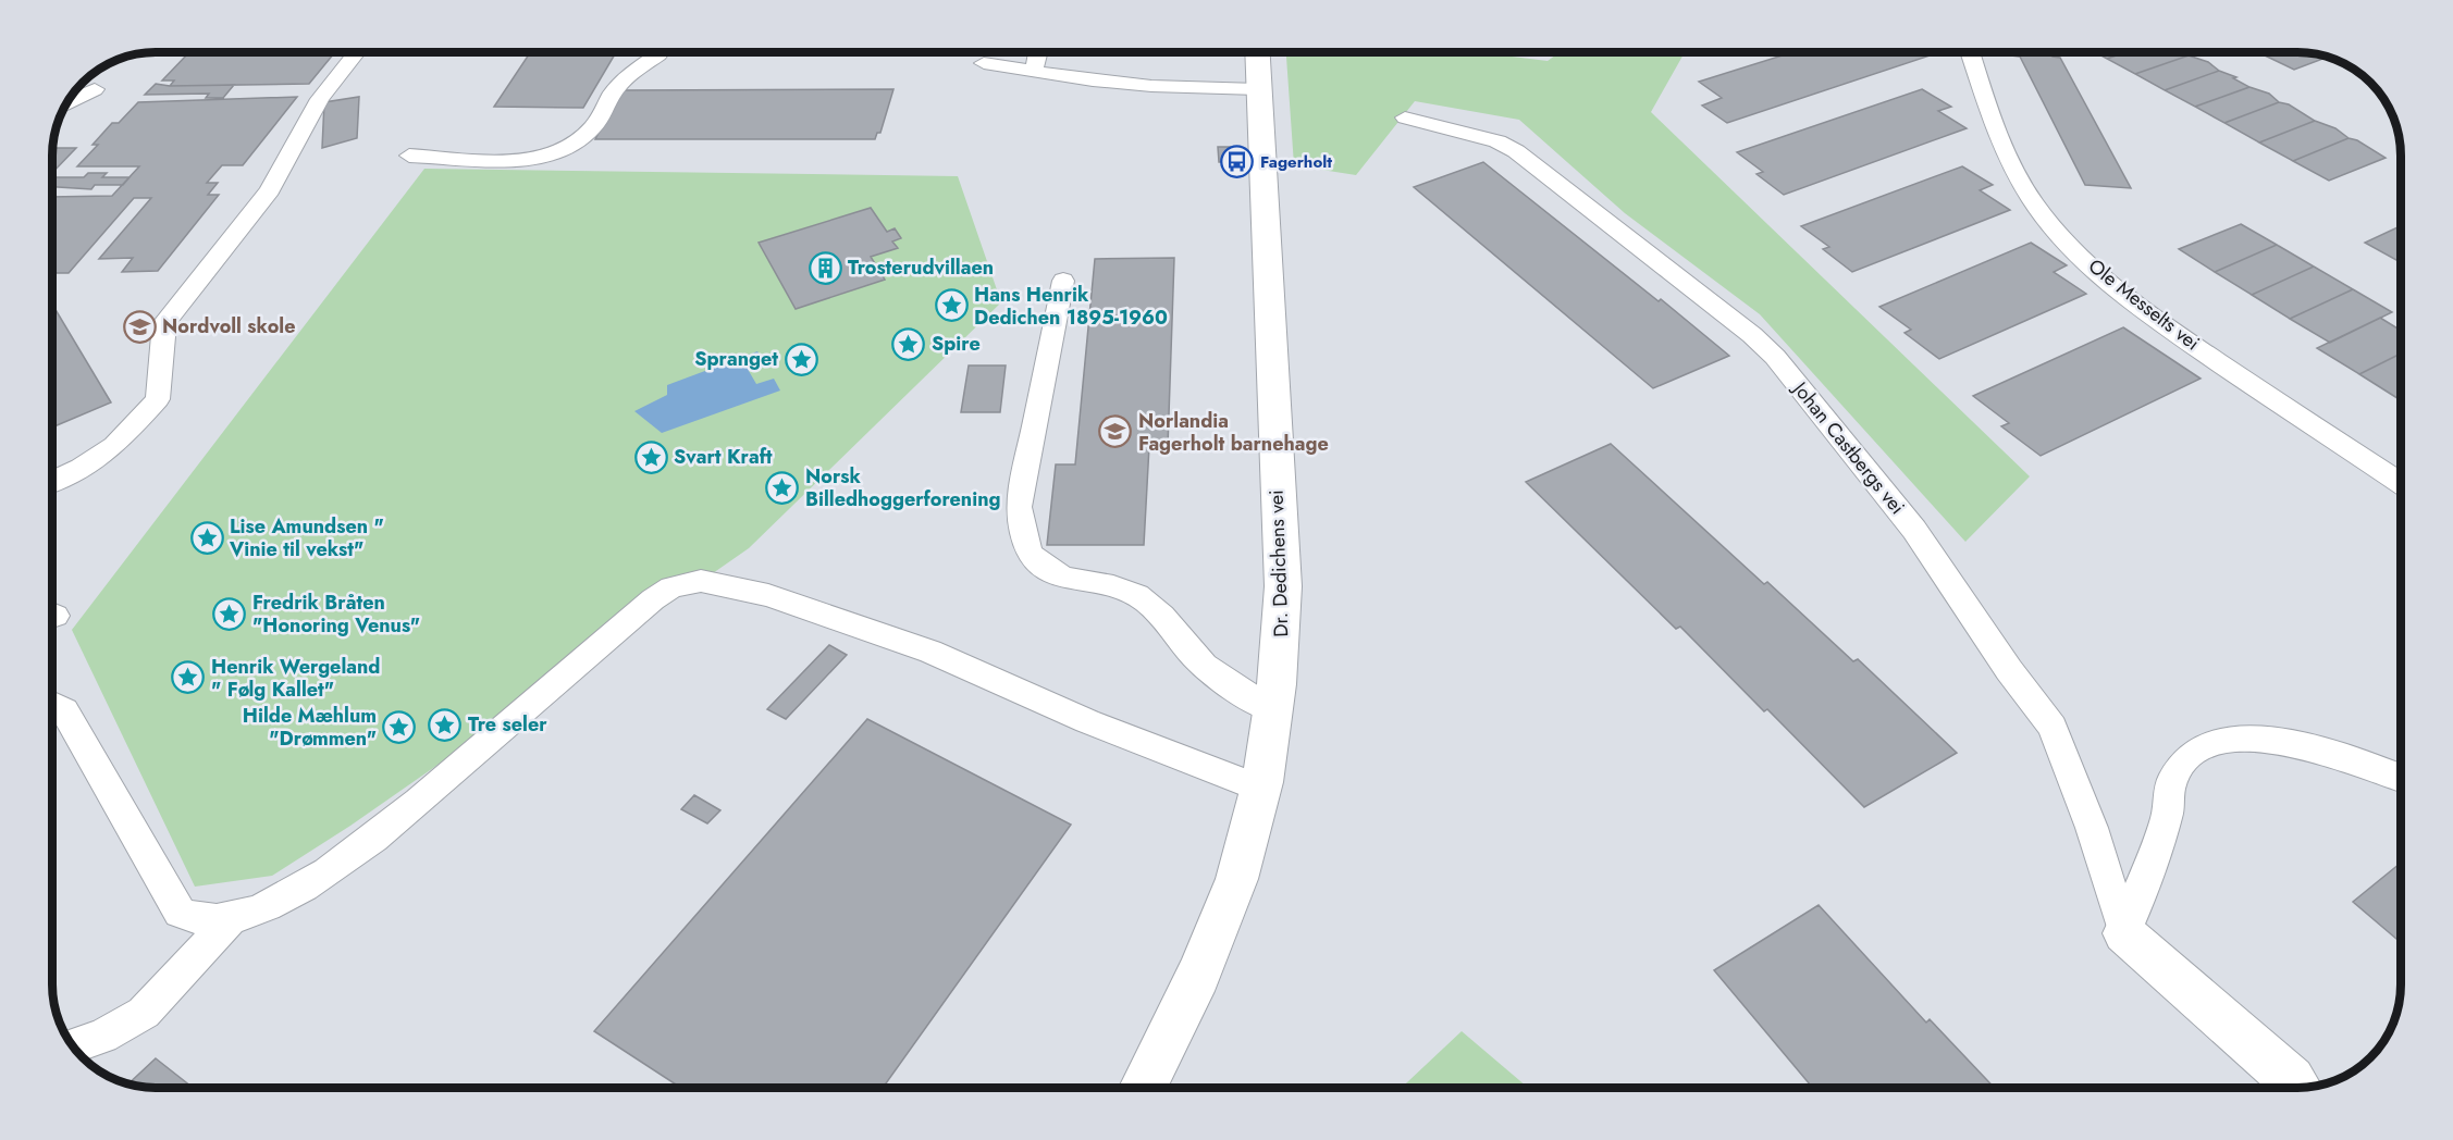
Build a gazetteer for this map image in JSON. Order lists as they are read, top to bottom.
{
  "streets": {
    "street": ["Dr. Dedichens vei"],
    "lane": ["Ole Messelts vei", "Johan Castbergs vei"]
  },
  "places": {
    "bus stop": ["Fagerholt"],
    "building": ["Trosterudvillaen"],
    "place": [
      "Hans Henrik Dedichen 1895-1960",
      "Spire",
      "Spranget",
      "Svart Kraft",
      "Norsk Billedhoggerforening",
      "Lise Amundsen \" Vinie til vekst\"",
      "Fredrik Bråten \"Honoring Venus\"",
      "Henrik Wergeland \" Følg Kallet\"",
      "Tre seler",
      "Hilde Mæhlum \"Drømmen\""
    ],
    "school or university": ["Nordvoll skole", "Norlandia Fagerholt barnehage"]
  }
}
